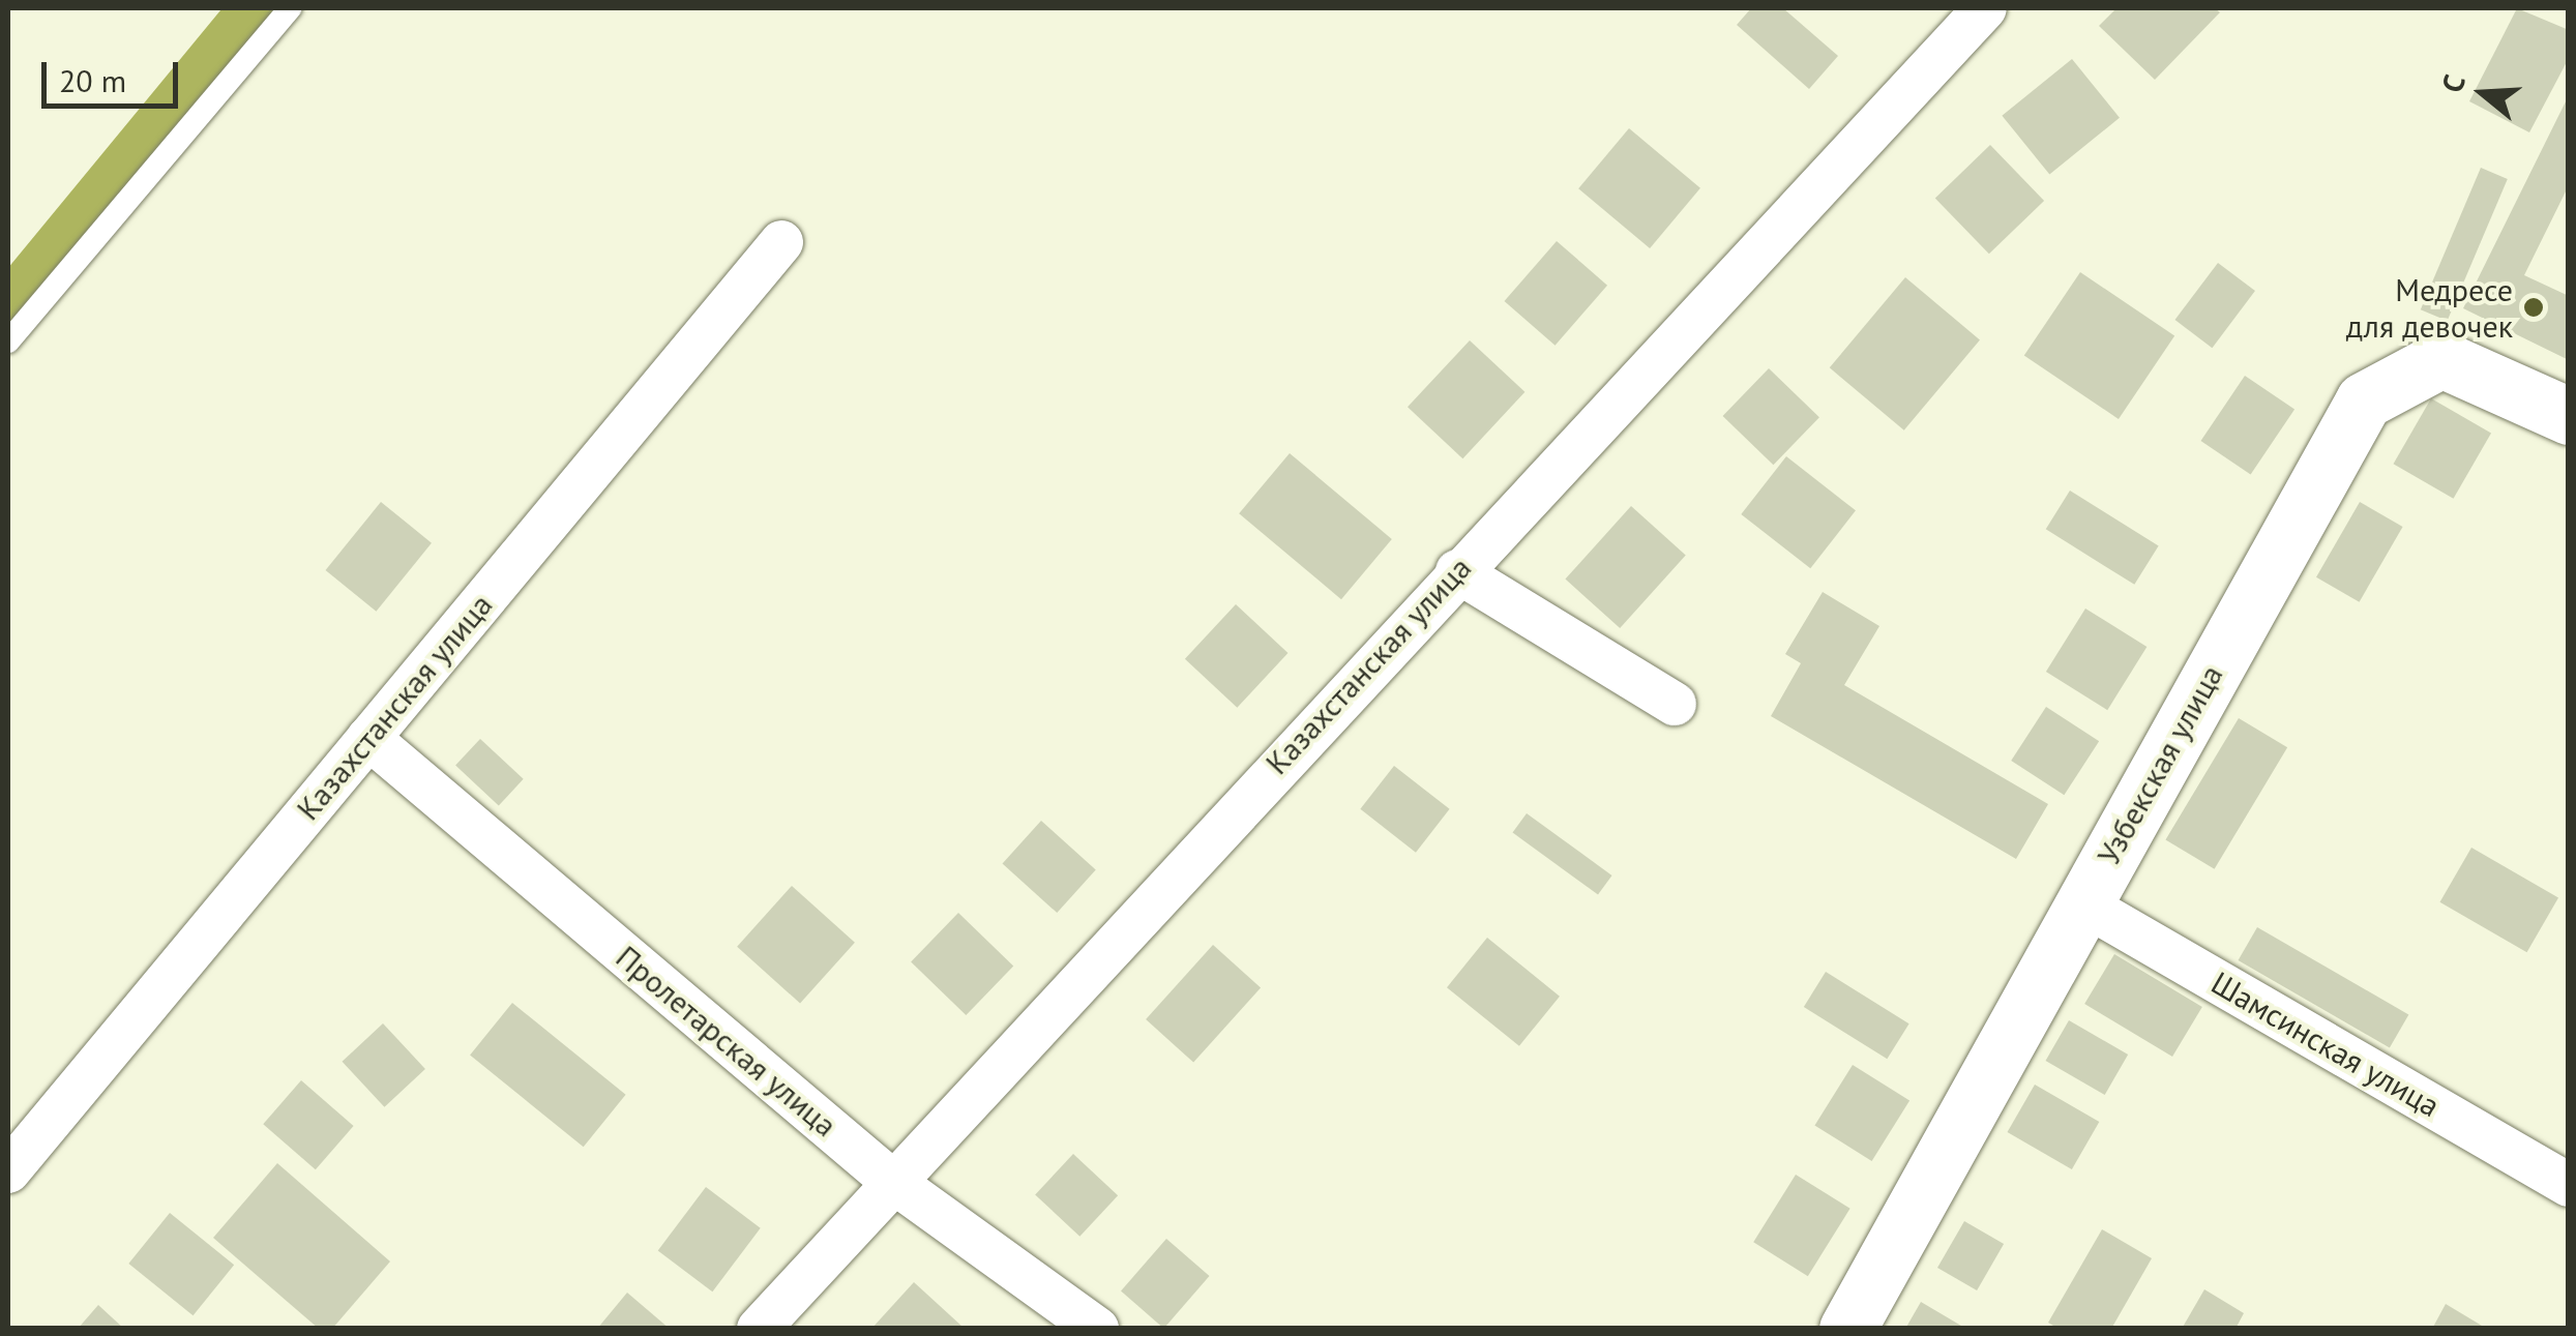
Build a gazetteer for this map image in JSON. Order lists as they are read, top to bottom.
{
  "streets": {
    "street": [
      "Казахстанская улица",
      "Узбекская улица",
      "Пролетарская улица",
      "Шамсинская улица"
    ]
  },
  "crossings": [
    ["Казахстанская улица", "Пролетарская улица"],
    ["Узбекская улица", "Шамсинская улица"]
  ],
  "places": ["Медресе для девочек"],
  "scale_bar": "20 m",
  "north": "left"
}
